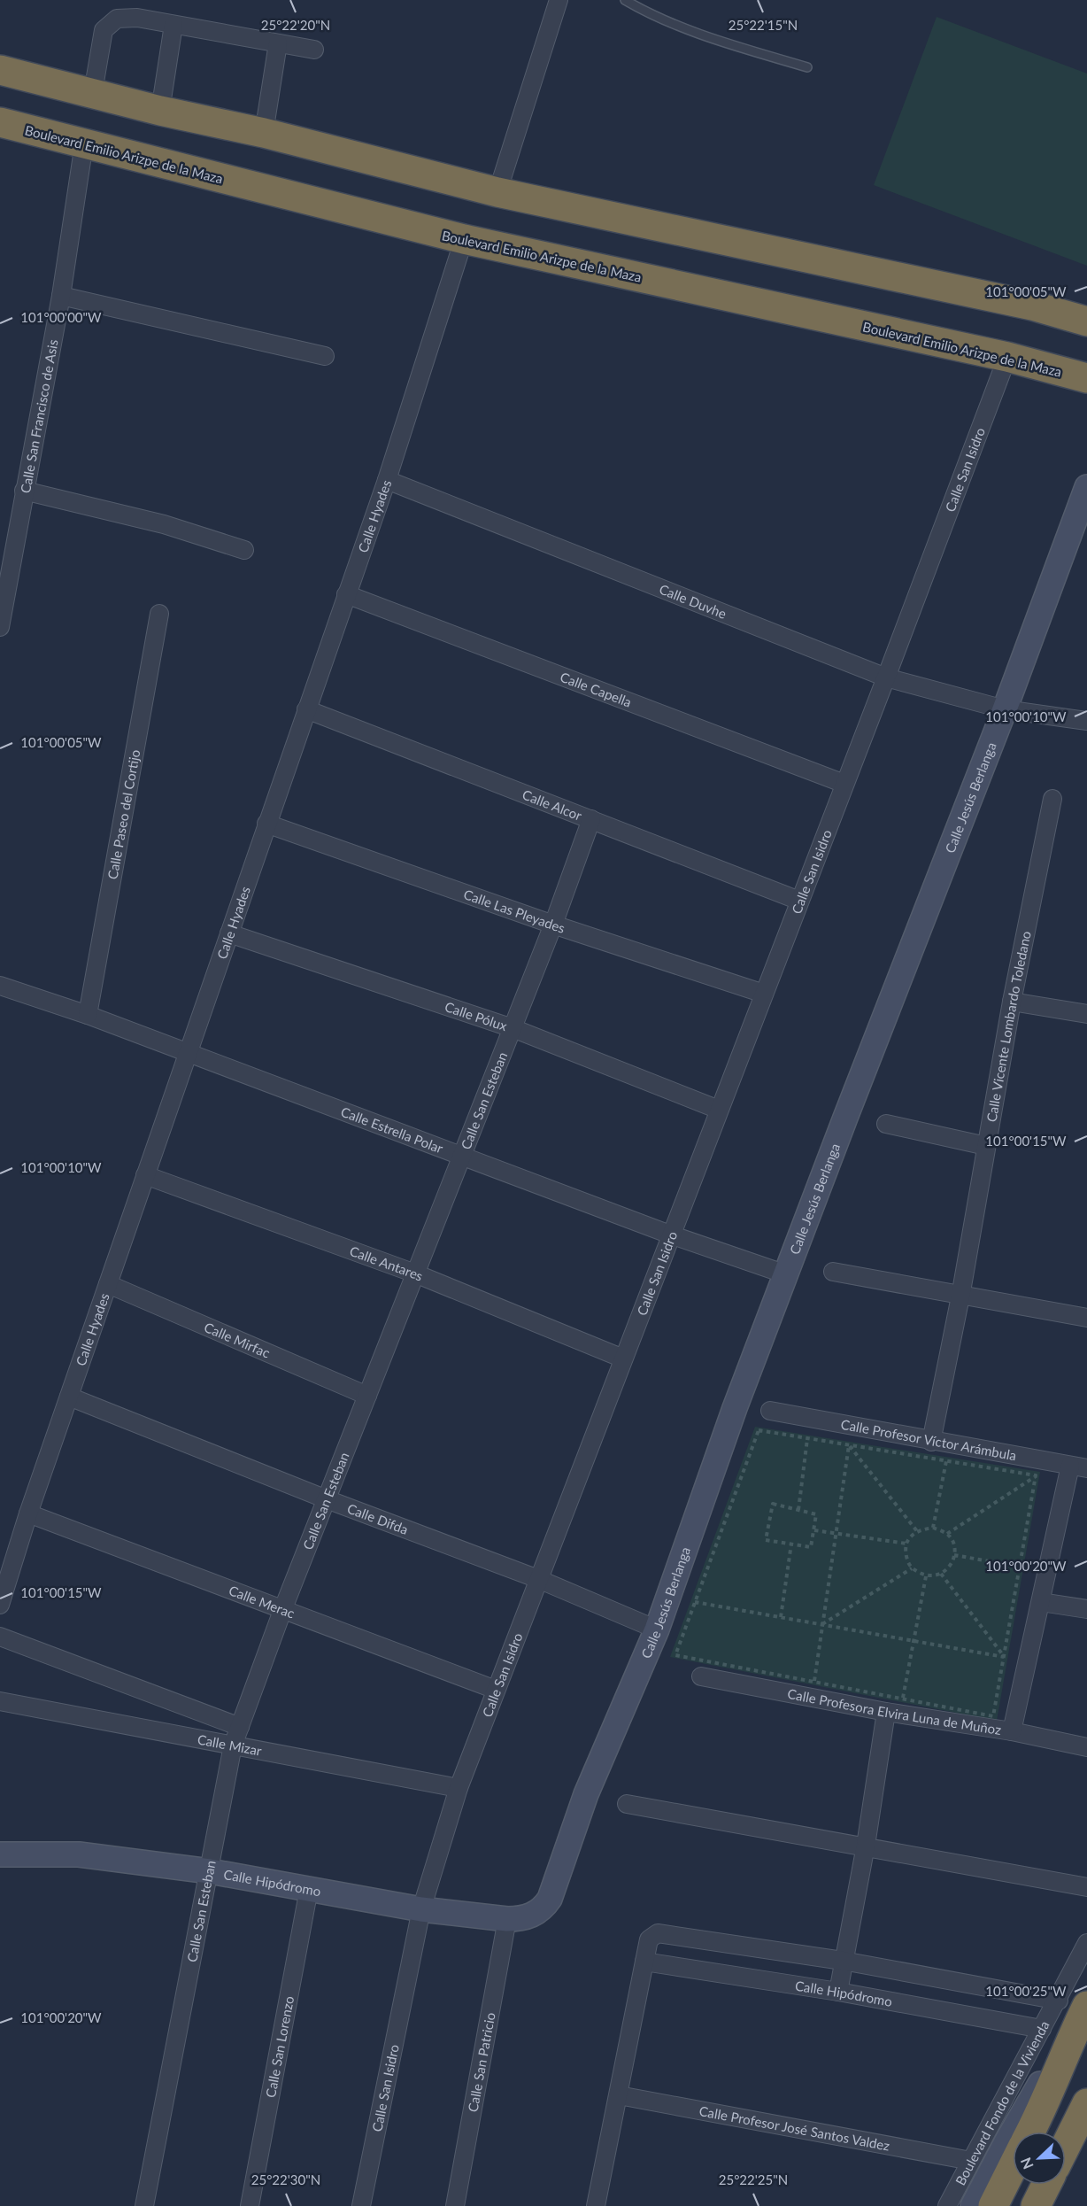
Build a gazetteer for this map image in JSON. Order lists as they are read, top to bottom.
{
  "streets": {
    "highway": ["Boulevard Emilio Arizpe de la Maza"],
    "street": [
      "Calle San Francisco de Asis",
      "Calle San Isidro",
      "Calle Hyades",
      "Calle Duvhe",
      "Calle Capella",
      "Calle Jesús Berlanga",
      "Calle Alcor",
      "Calle Paseo del Cortijo",
      "Calle Las Pleyades",
      "Calle Pólux",
      "Calle Vicente Lombardo Toledano",
      "Calle San Esteban",
      "Calle Estrella Polar",
      "Calle Antares",
      "Calle Mirfac",
      "Calle Profesor Víctor Arámbula",
      "Calle Difda",
      "Calle Merac",
      "Calle Profesora Elvira Luna de Muñoz",
      "Calle Mizar",
      "Calle Hipódromo",
      "Calle San Lorenzo",
      "Calle San Patricio",
      "Boulevard Fondo de la Vivienda",
      "Calle Profesor José Santos Valdez"
    ]
  },
  "crossings": [
    ["Boulevard Emilio Arizpe de la Maza", "Calle San Francisco de Asis"],
    ["Boulevard Emilio Arizpe de la Maza", "Calle San Isidro"],
    ["Boulevard Emilio Arizpe de la Maza", "Calle Hyades"],
    ["Calle San Isidro", "Calle Duvhe"],
    ["Calle San Isidro", "Calle Capella"],
    ["Calle San Isidro", "Calle Alcor"],
    ["Calle San Isidro", "Calle Las Pleyades"],
    ["Calle San Isidro", "Calle Pólux"],
    ["Calle San Isidro", "Calle Estrella Polar"],
    ["Calle San Isidro", "Calle Antares"],
    ["Calle San Isidro", "Calle Difda"],
    ["Calle San Isidro", "Calle Merac"],
    ["Calle San Isidro", "Calle Mizar"],
    ["Calle San Isidro", "Calle Hipódromo"],
    ["Calle Hyades", "Calle Duvhe"],
    ["Calle Hyades", "Calle Capella"],
    ["Calle Hyades", "Calle Alcor"],
    ["Calle Hyades", "Calle Las Pleyades"],
    ["Calle Hyades", "Calle Pólux"],
    ["Calle Hyades", "Calle Estrella Polar"],
    ["Calle Hyades", "Calle Antares"],
    ["Calle Hyades", "Calle Mirfac"],
    ["Calle Hyades", "Calle Difda"],
    ["Calle Hyades", "Calle Merac"],
    ["Calle Duvhe", "Calle Jesús Berlanga"],
    ["Calle Jesús Berlanga", "Calle Estrella Polar"],
    ["Calle Jesús Berlanga", "Calle Difda"],
    ["Calle Jesús Berlanga", "Calle Hipódromo"],
    ["Calle Alcor", "Calle San Esteban"],
    ["Calle Paseo del Cortijo", "Calle Estrella Polar"],
    ["Calle Las Pleyades", "Calle San Esteban"],
    ["Calle Pólux", "Calle San Esteban"],
    ["Calle Vicente Lombardo Toledano", "Calle Profesor Víctor Arámbula"],
    ["Calle San Esteban", "Calle Estrella Polar"],
    ["Calle San Esteban", "Calle Antares"],
    ["Calle San Esteban", "Calle Mirfac"],
    ["Calle San Esteban", "Calle Difda"],
    ["Calle San Esteban", "Calle Merac"],
    ["Calle San Esteban", "Calle Mizar"],
    ["Calle San Esteban", "Calle Hipódromo"],
    ["Calle Hipódromo", "Calle San Lorenzo"],
    ["Calle Hipódromo", "Calle San Patricio"],
    ["Calle Hipódromo", "Boulevard Fondo de la Vivienda"],
    ["Boulevard Fondo de la Vivienda", "Calle Profesor José Santos Valdez"]
  ],
  "north": "bottom left",
  "coordinates": [
    "25°22'20\"N",
    "25°22'15\"N",
    "101°00'05\"W",
    "101°00'00\"W",
    "101°00'10\"W",
    "101°00'15\"W",
    "101°00'20\"W",
    "101°00'25\"W",
    "25°22'30\"N",
    "25°22'25\"N"
  ]
}
